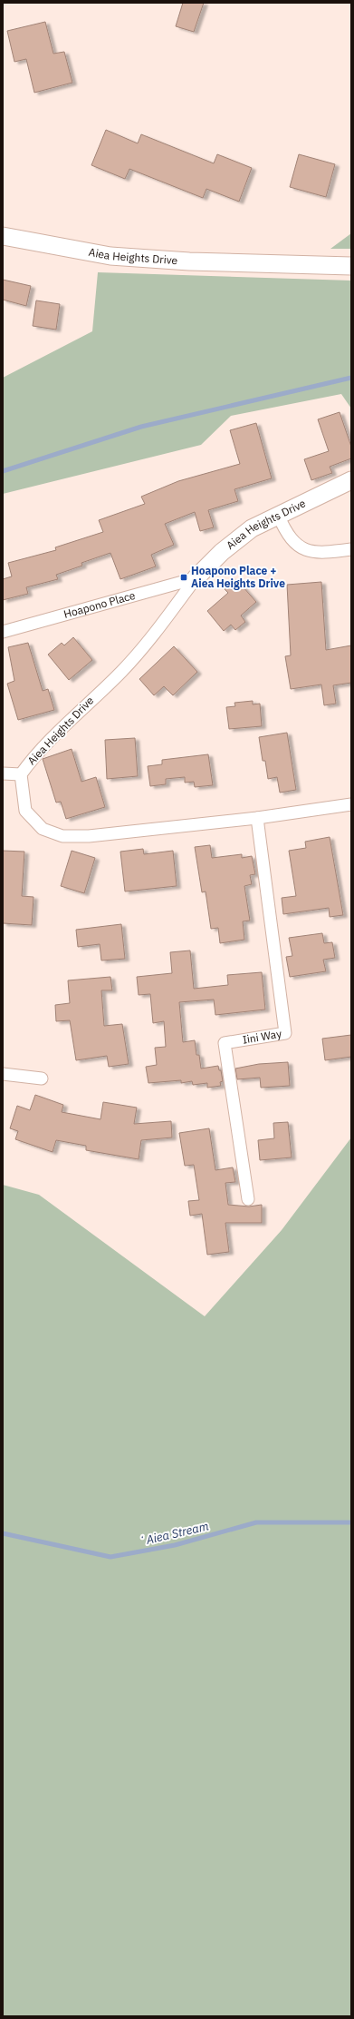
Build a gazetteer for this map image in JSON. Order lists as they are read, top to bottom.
{
  "streets": {
    "street": ["Aiea Heights Drive", "Hoapono Place", "Iini Way"]
  },
  "crossings": [
    ["Aiea Heights Drive", "Hoapono Place"],
    ["Aiea Heights Drive", "Iini Way"]
  ],
  "water": ["ʻAiea Stream"],
  "places": {
    "transit": ["Hoapono Place + Aiea Heights Drive"]
  }
}
